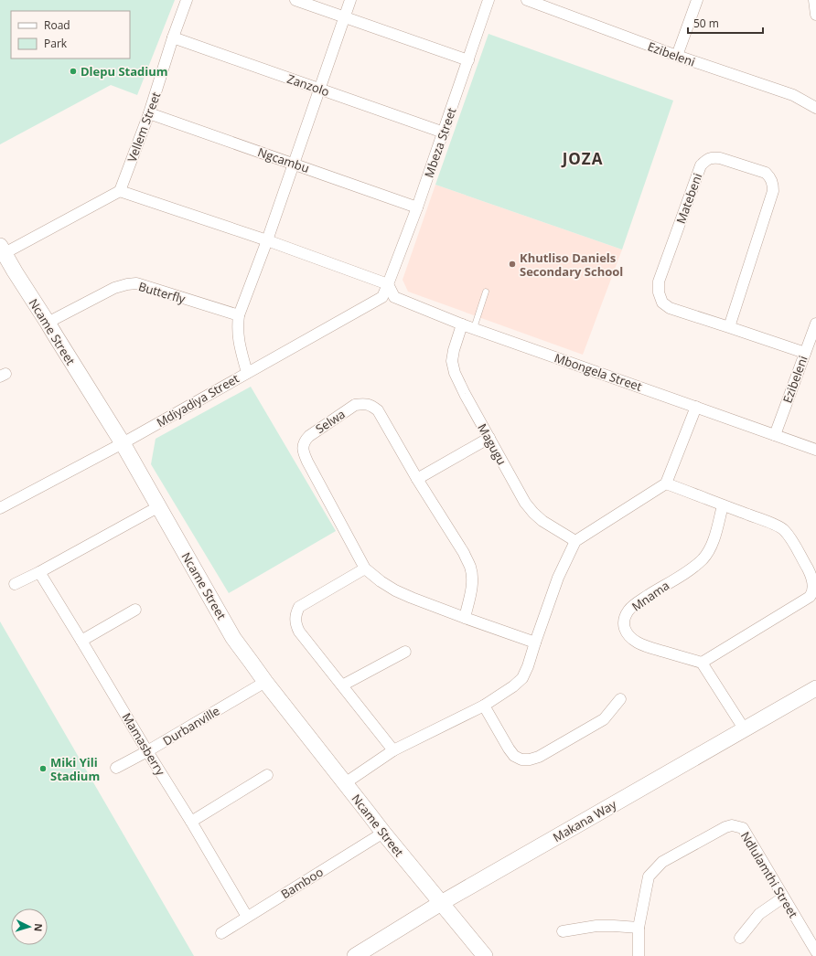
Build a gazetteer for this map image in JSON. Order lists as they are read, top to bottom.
{
  "streets": {
    "street": [
      "Ezibeleni",
      "Zanzolo",
      "Vellem Street",
      "Mbeza Street",
      "Ngcambu",
      "Matebeni",
      "Butterfly",
      "Ncame Street",
      "Mbongela Street",
      "Mdiyadiya Street",
      "Selwa",
      "Magugu",
      "Mnama",
      "Durbanville",
      "Mamasberry",
      "Makana Way",
      "Ndlulamthi Street",
      "Bamboo"
    ]
  },
  "crossings": [
    ["Ezibeleni", "Matebeni"],
    ["Ezibeleni", "Mbongela Street"],
    ["Zanzolo", "Vellem Street"],
    ["Zanzolo", "Mbeza Street"],
    ["Vellem Street", "Ngcambu"],
    ["Mbeza Street", "Ngcambu"],
    ["Mbeza Street", "Mbongela Street"],
    ["Mbeza Street", "Mdiyadiya Street"],
    ["Butterfly", "Ncame Street"],
    ["Ncame Street", "Mdiyadiya Street"],
    ["Ncame Street", "Durbanville"],
    ["Ncame Street", "Makana Way"],
    ["Ncame Street", "Bamboo"],
    ["Mbongela Street", "Mdiyadiya Street"],
    ["Mbongela Street", "Magugu"],
    ["Durbanville", "Mamasberry"],
    ["Mamasberry", "Bamboo"]
  ],
  "districts": ["JOZA"],
  "places": ["Dlepu Stadium", "Khutliso Daniels Secondary School", "Miki Yili Stadium"],
  "legend": ["Road", "Park"],
  "scale_bar": "50 m",
  "north": "right"
}
